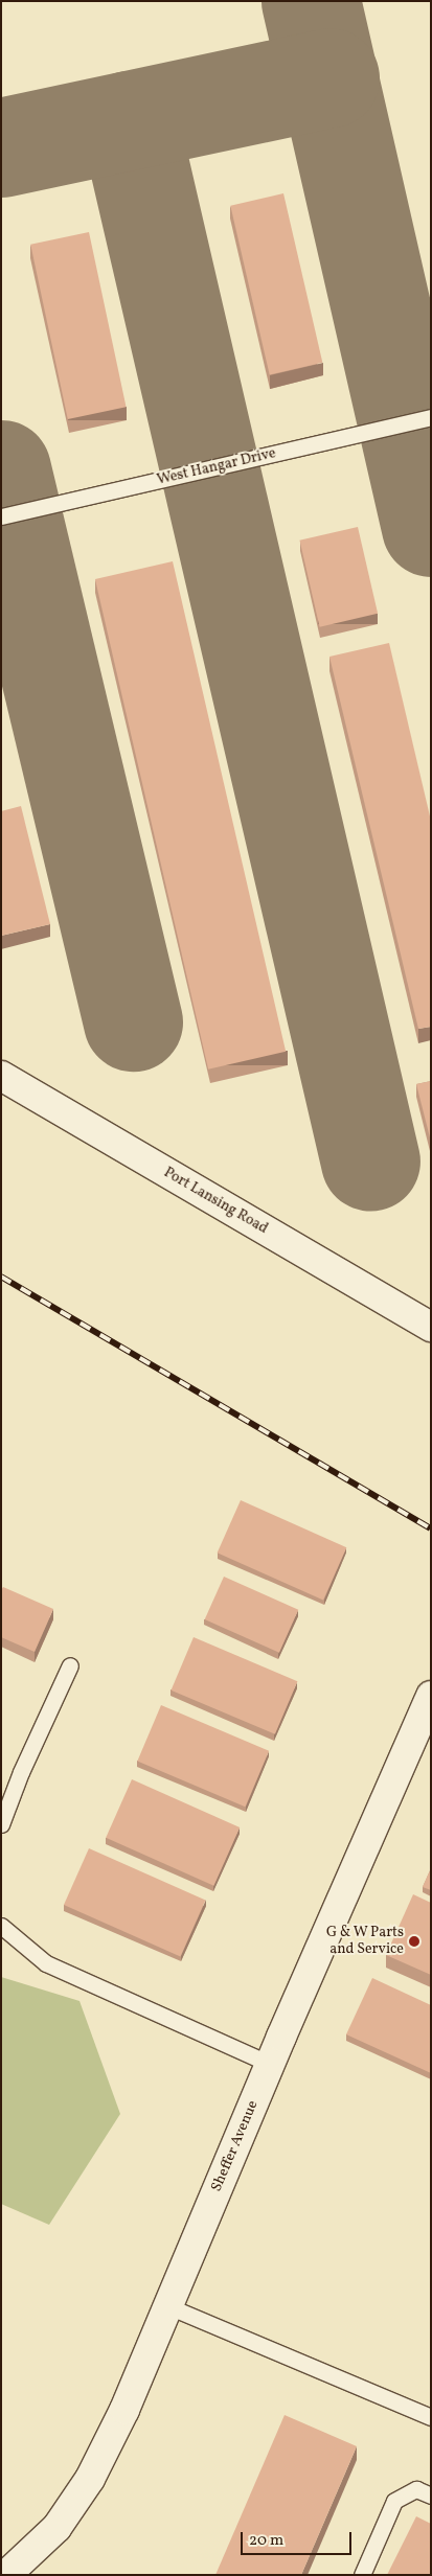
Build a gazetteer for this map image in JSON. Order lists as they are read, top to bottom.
{
  "streets": {
    "street": ["Port Lansing Road", "Sheffer Avenue"],
    "lane": ["West Hangar Drive"]
  },
  "places": ["G & W Parts and Service"],
  "scale_bar": "20 m"
}
